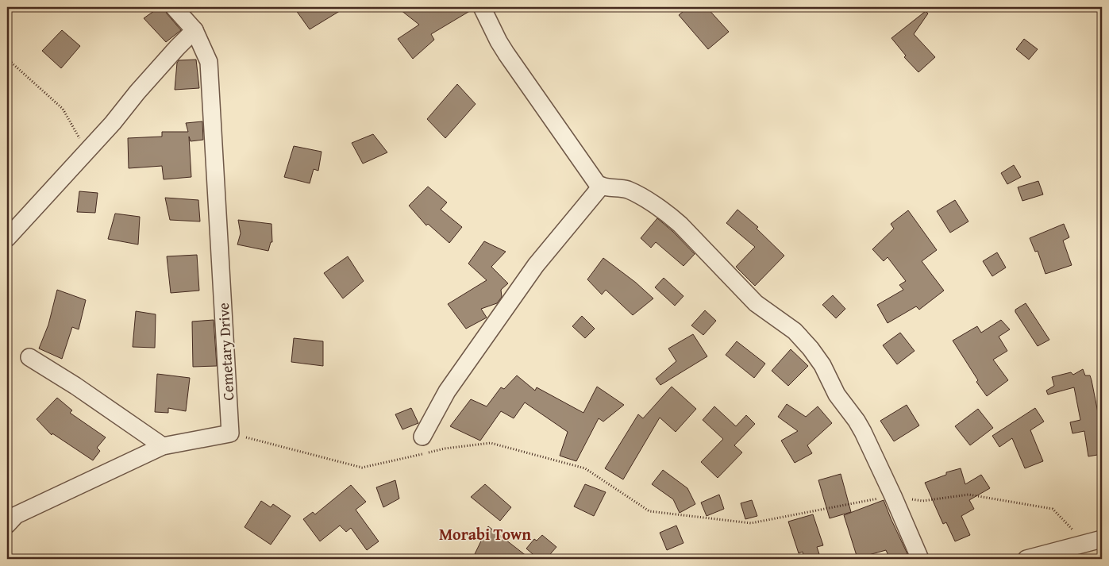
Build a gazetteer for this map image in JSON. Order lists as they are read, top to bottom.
{
  "streets": {
    "street": ["Cemetary Drive"]
  },
  "districts": ["Morabi Town"]
}
